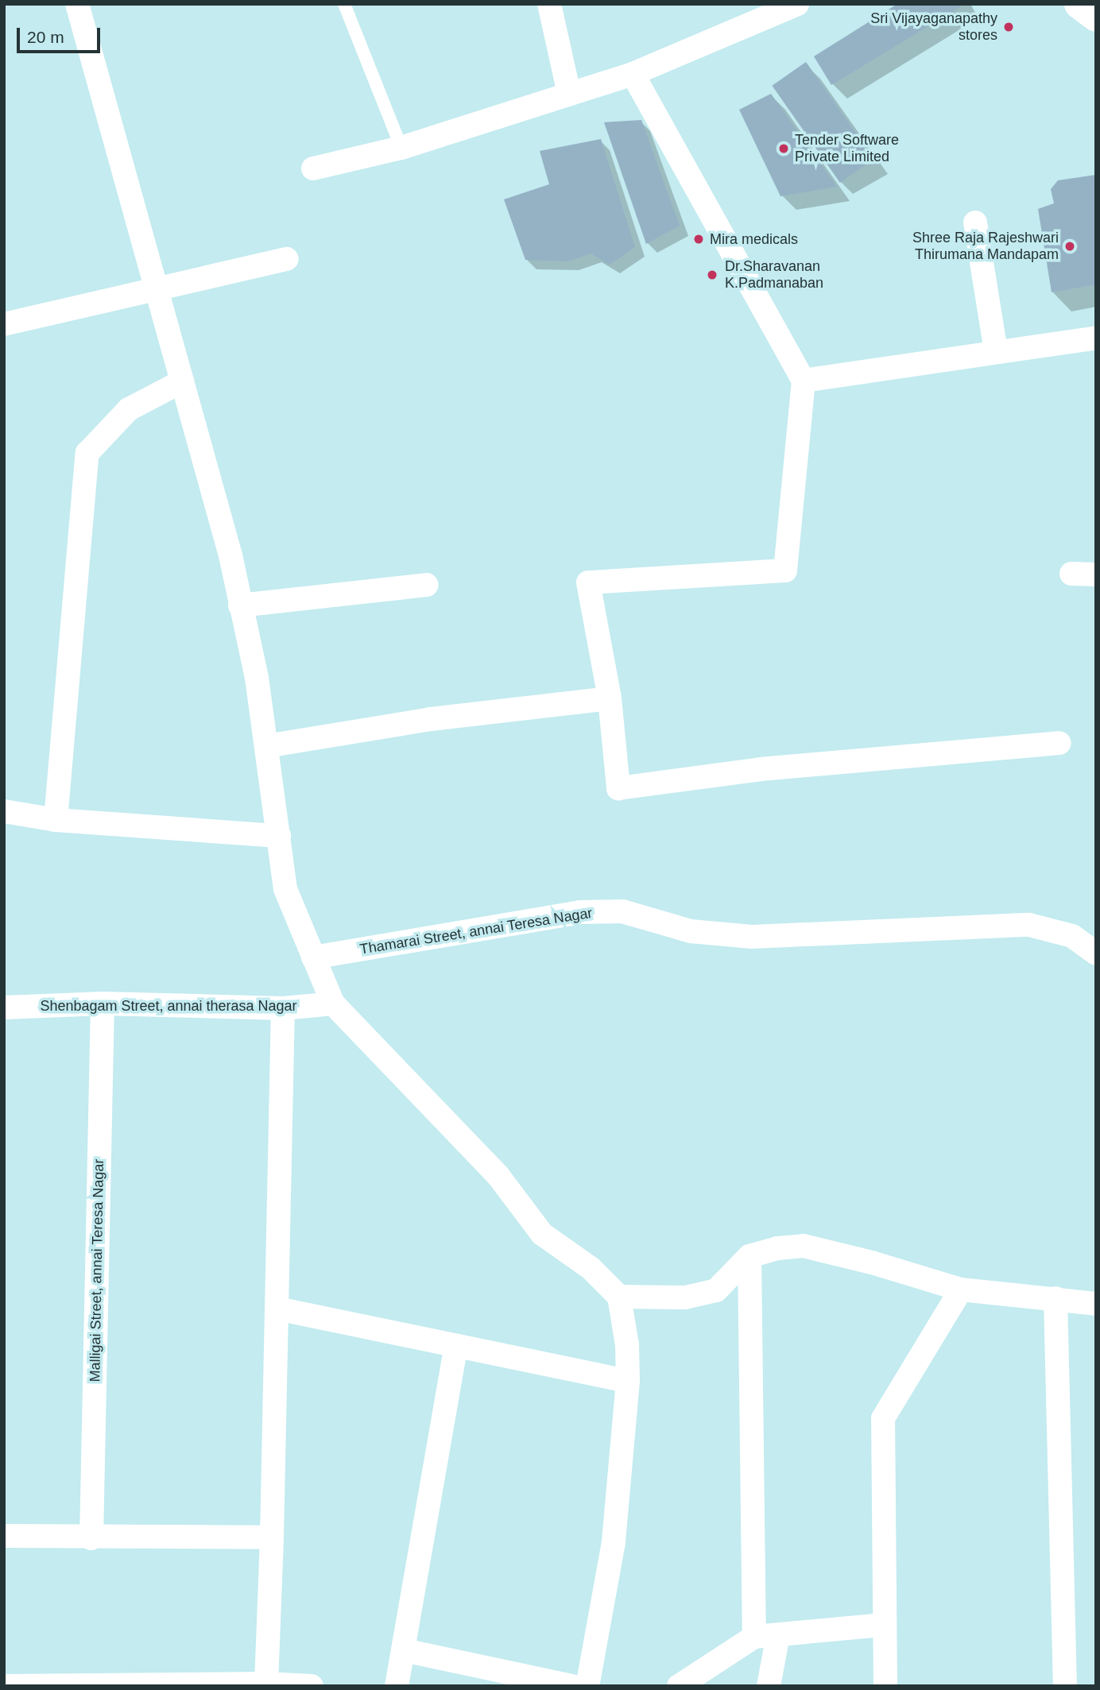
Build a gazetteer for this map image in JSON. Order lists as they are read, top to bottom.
{
  "streets": {
    "street": ["Thamarai Street, annai Teresa Nagar", "Shenbagam Street, annai therasa Nagar", "Malligai Street, annai Teresa Nagar"]
  },
  "crossings": [
    ["Shenbagam Street, annai therasa Nagar", "Malligai Street, annai Teresa Nagar"]
  ],
  "places": [
    "Sri Vijayaganapathy stores",
    "Tender Software Private Limited",
    "Mira medicals",
    "Shree Raja Rajeshwari Thirumana Mandapam",
    "Dr.Sharavanan K.Padmanaban"
  ],
  "scale_bar": "20 m"
}
